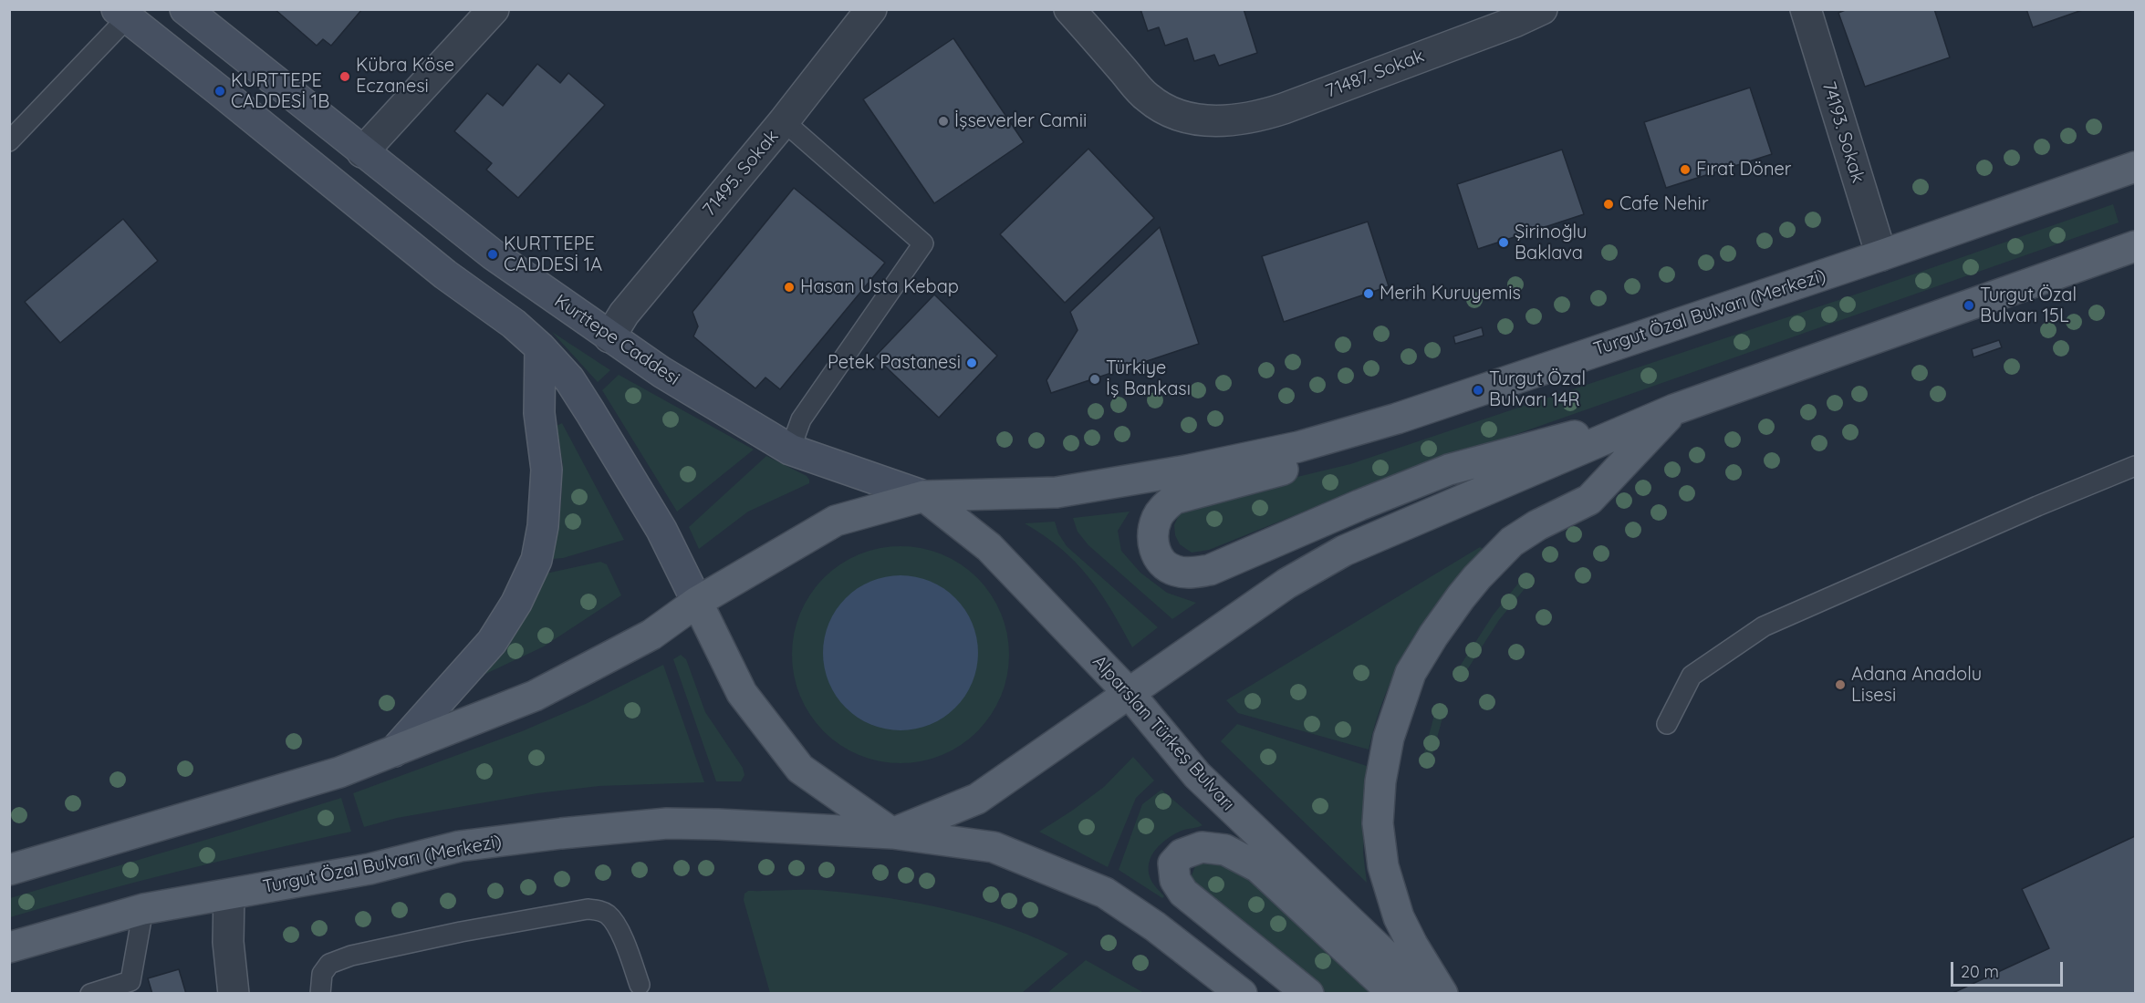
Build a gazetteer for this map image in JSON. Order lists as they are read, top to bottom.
{
  "streets": {
    "main road": ["Turgut Özal Bulvarı (Merkezi)", "Kurttepe Caddesi", "Alparslan Türkeş Bulvarı"],
    "street": ["71487. Sokak", "74193. Sokak", "71495. Sokak"]
  },
  "crossings": [
    ["74193. Sokak", "Turgut Özal Bulvarı (Merkezi)"],
    ["71495. Sokak", "Kurttepe Caddesi"],
    ["Turgut Özal Bulvarı (Merkezi)", "Kurttepe Caddesi"],
    ["Turgut Özal Bulvarı (Merkezi)", "Alparslan Türkeş Bulvarı"],
    ["Kurttepe Caddesi", "Alparslan Türkeş Bulvarı"]
  ],
  "places": [
    "Kübra Köse Eczanesi",
    "KURTTEPE CADDESİ 1B",
    "İşseverler Camii",
    "Fırat Döner",
    "Cafe Nehir",
    "Şirinoğlu Baklava",
    "KURTTEPE CADDESİ 1A",
    "Hasan Usta Kebap",
    "Merih Kuruyemis",
    "Turgut Özal Bulvarı 15L",
    "Petek Pastanesi",
    "Türkiye İş Bankası",
    "Turgut Özal Bulvarı 14R",
    "Adana Anadolu Lisesi"
  ],
  "scale_bar": "20 m"
}
